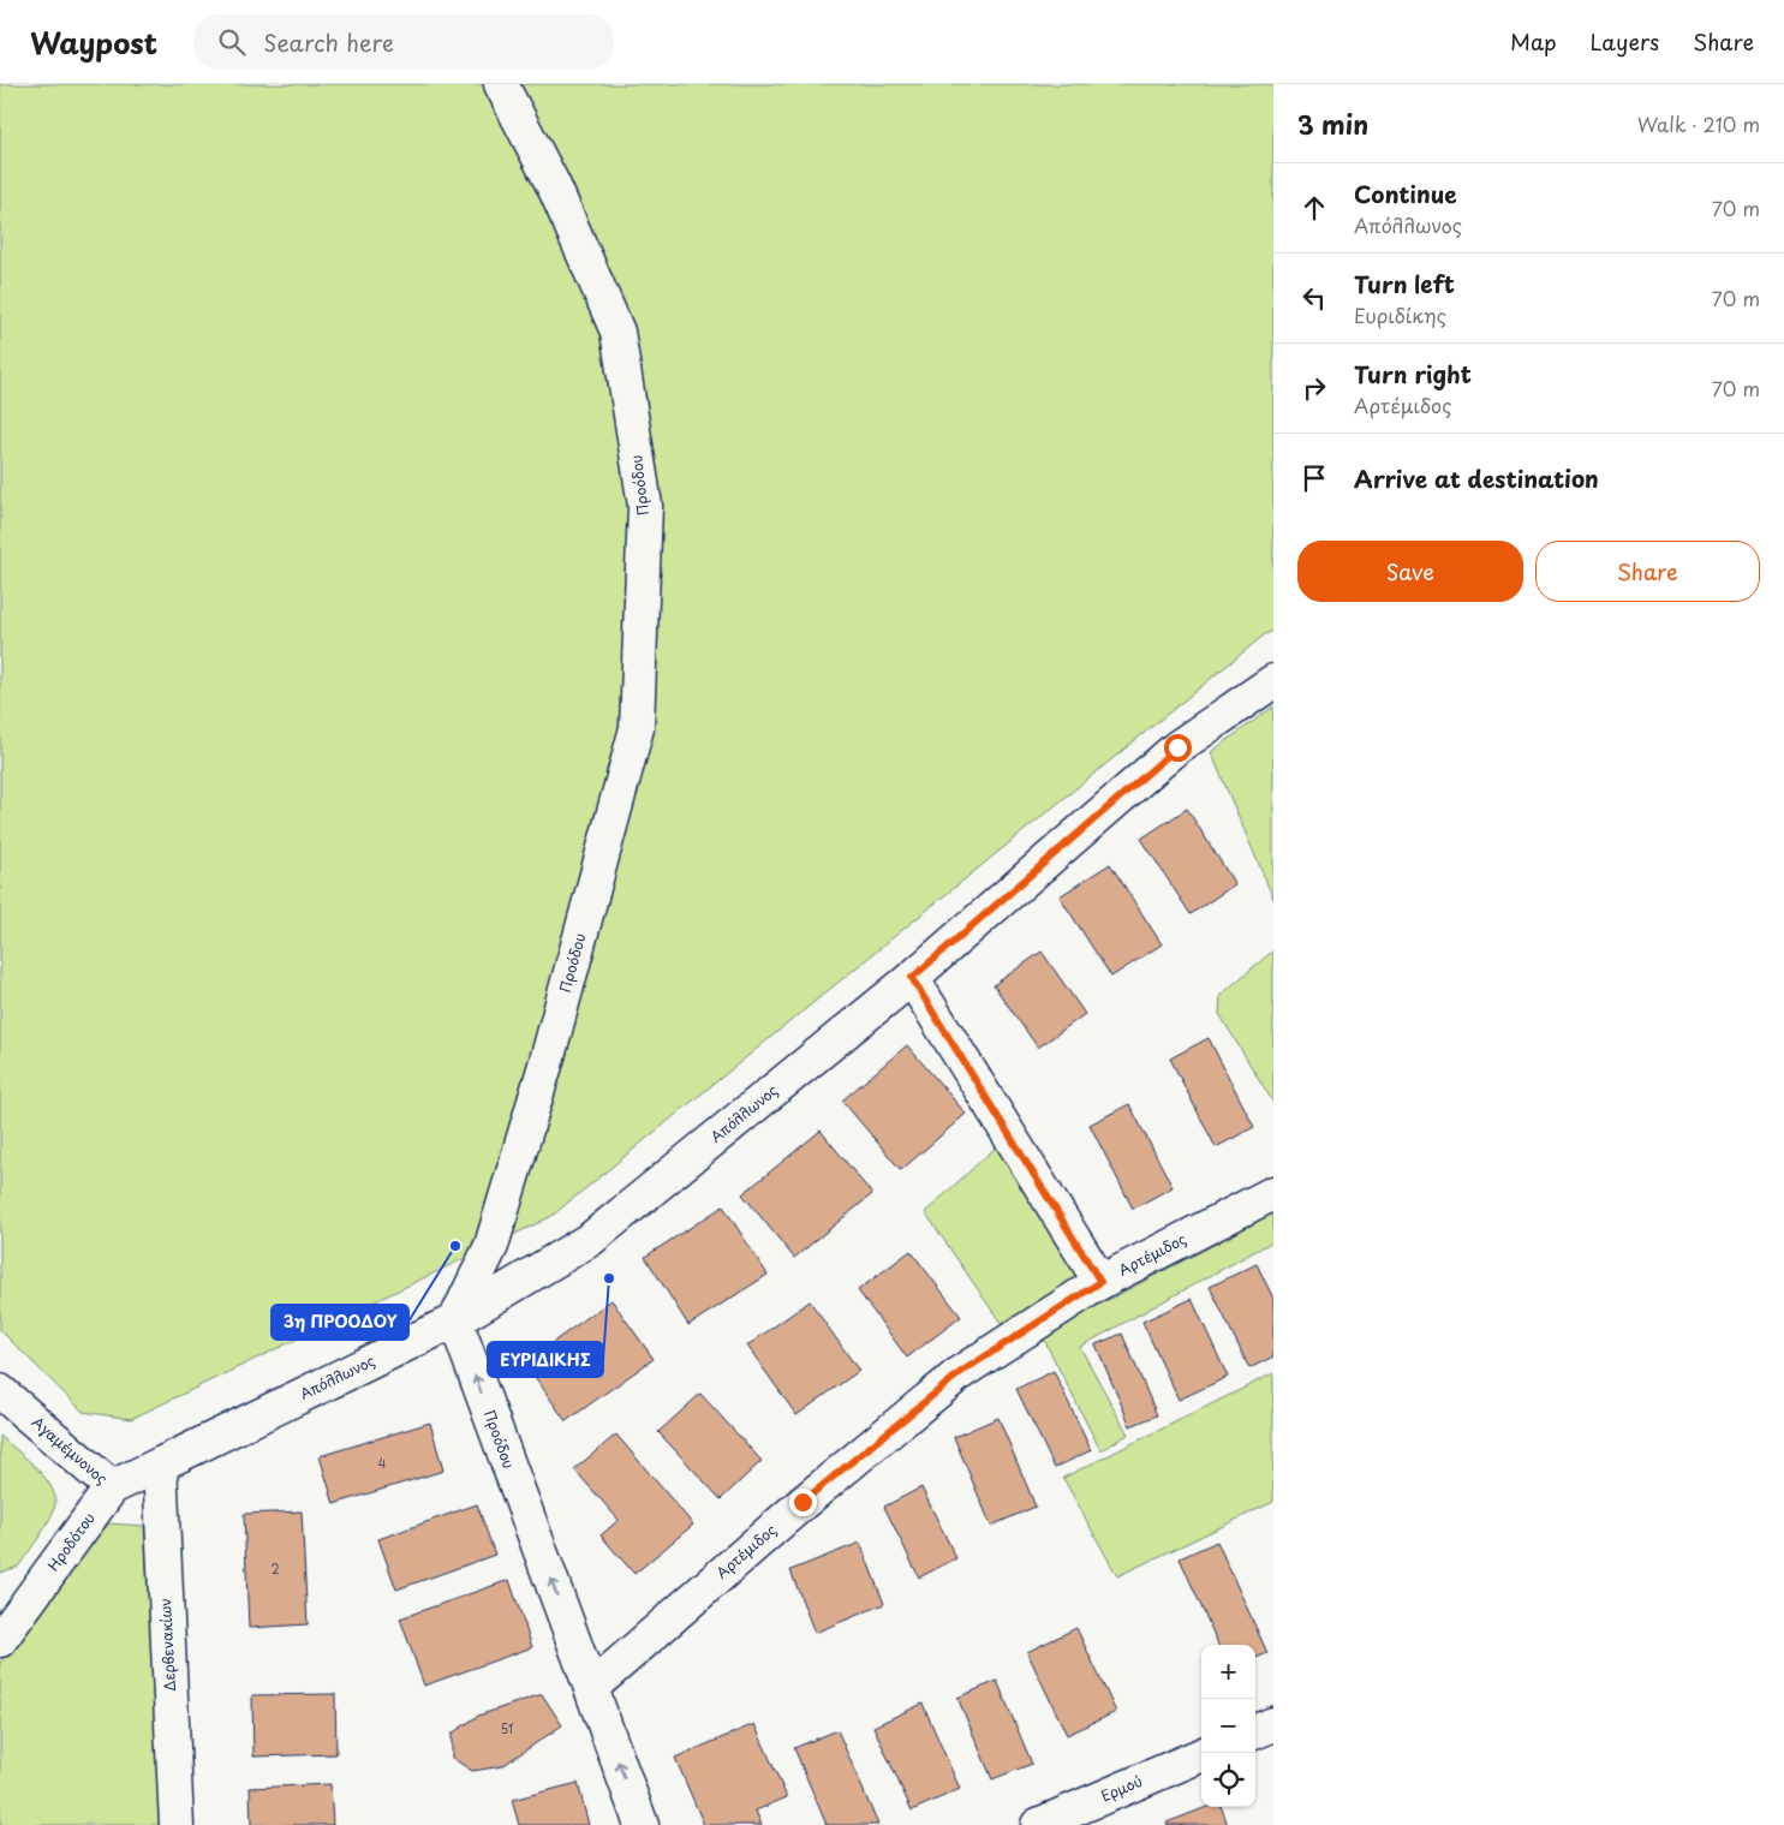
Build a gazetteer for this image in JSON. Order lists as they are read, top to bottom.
{
  "streets": {
    "street": [
      "Προόδου",
      "Απόλλωνος",
      "Αρτέμιδος",
      "Αγαμέμνονος",
      "Ηροδότου",
      "Δερβενακίων",
      "Ερμού"
    ]
  },
  "crossings": [
    ["Προόδου", "Απόλλωνος"],
    ["Προόδου", "Αρτέμιδος"],
    ["Απόλλωνος", "Ηροδότου"],
    ["Απόλλωνος", "Δερβενακίων"],
    ["Αγαμέμνονος", "Ηροδότου"],
    ["Ηροδότου", "Δερβενακίων"]
  ],
  "places": ["3η ΠΡΟΟΔΟΥ", "ΕΥΡΙΔΙΚΗΣ"],
  "house_numbers": ["4", "2", "51"],
  "page": {
    "header": "Waypost",
    "search": "Search here",
    "nav": ["Map", "Layers", "Share"],
    "heading": ["3 min", "Walk · 210 m"],
    "list": [
      ["Continue", "Απόλλωνος", "70 m"],
      ["Turn left", "Ευριδίκης", "70 m"],
      ["Turn right", "Αρτέμιδος", "70 m"],
      "Arrive at destination"
    ],
    "buttons": ["Save", "Share"],
    "map_buttons": ["+", "−"]
  }
}
